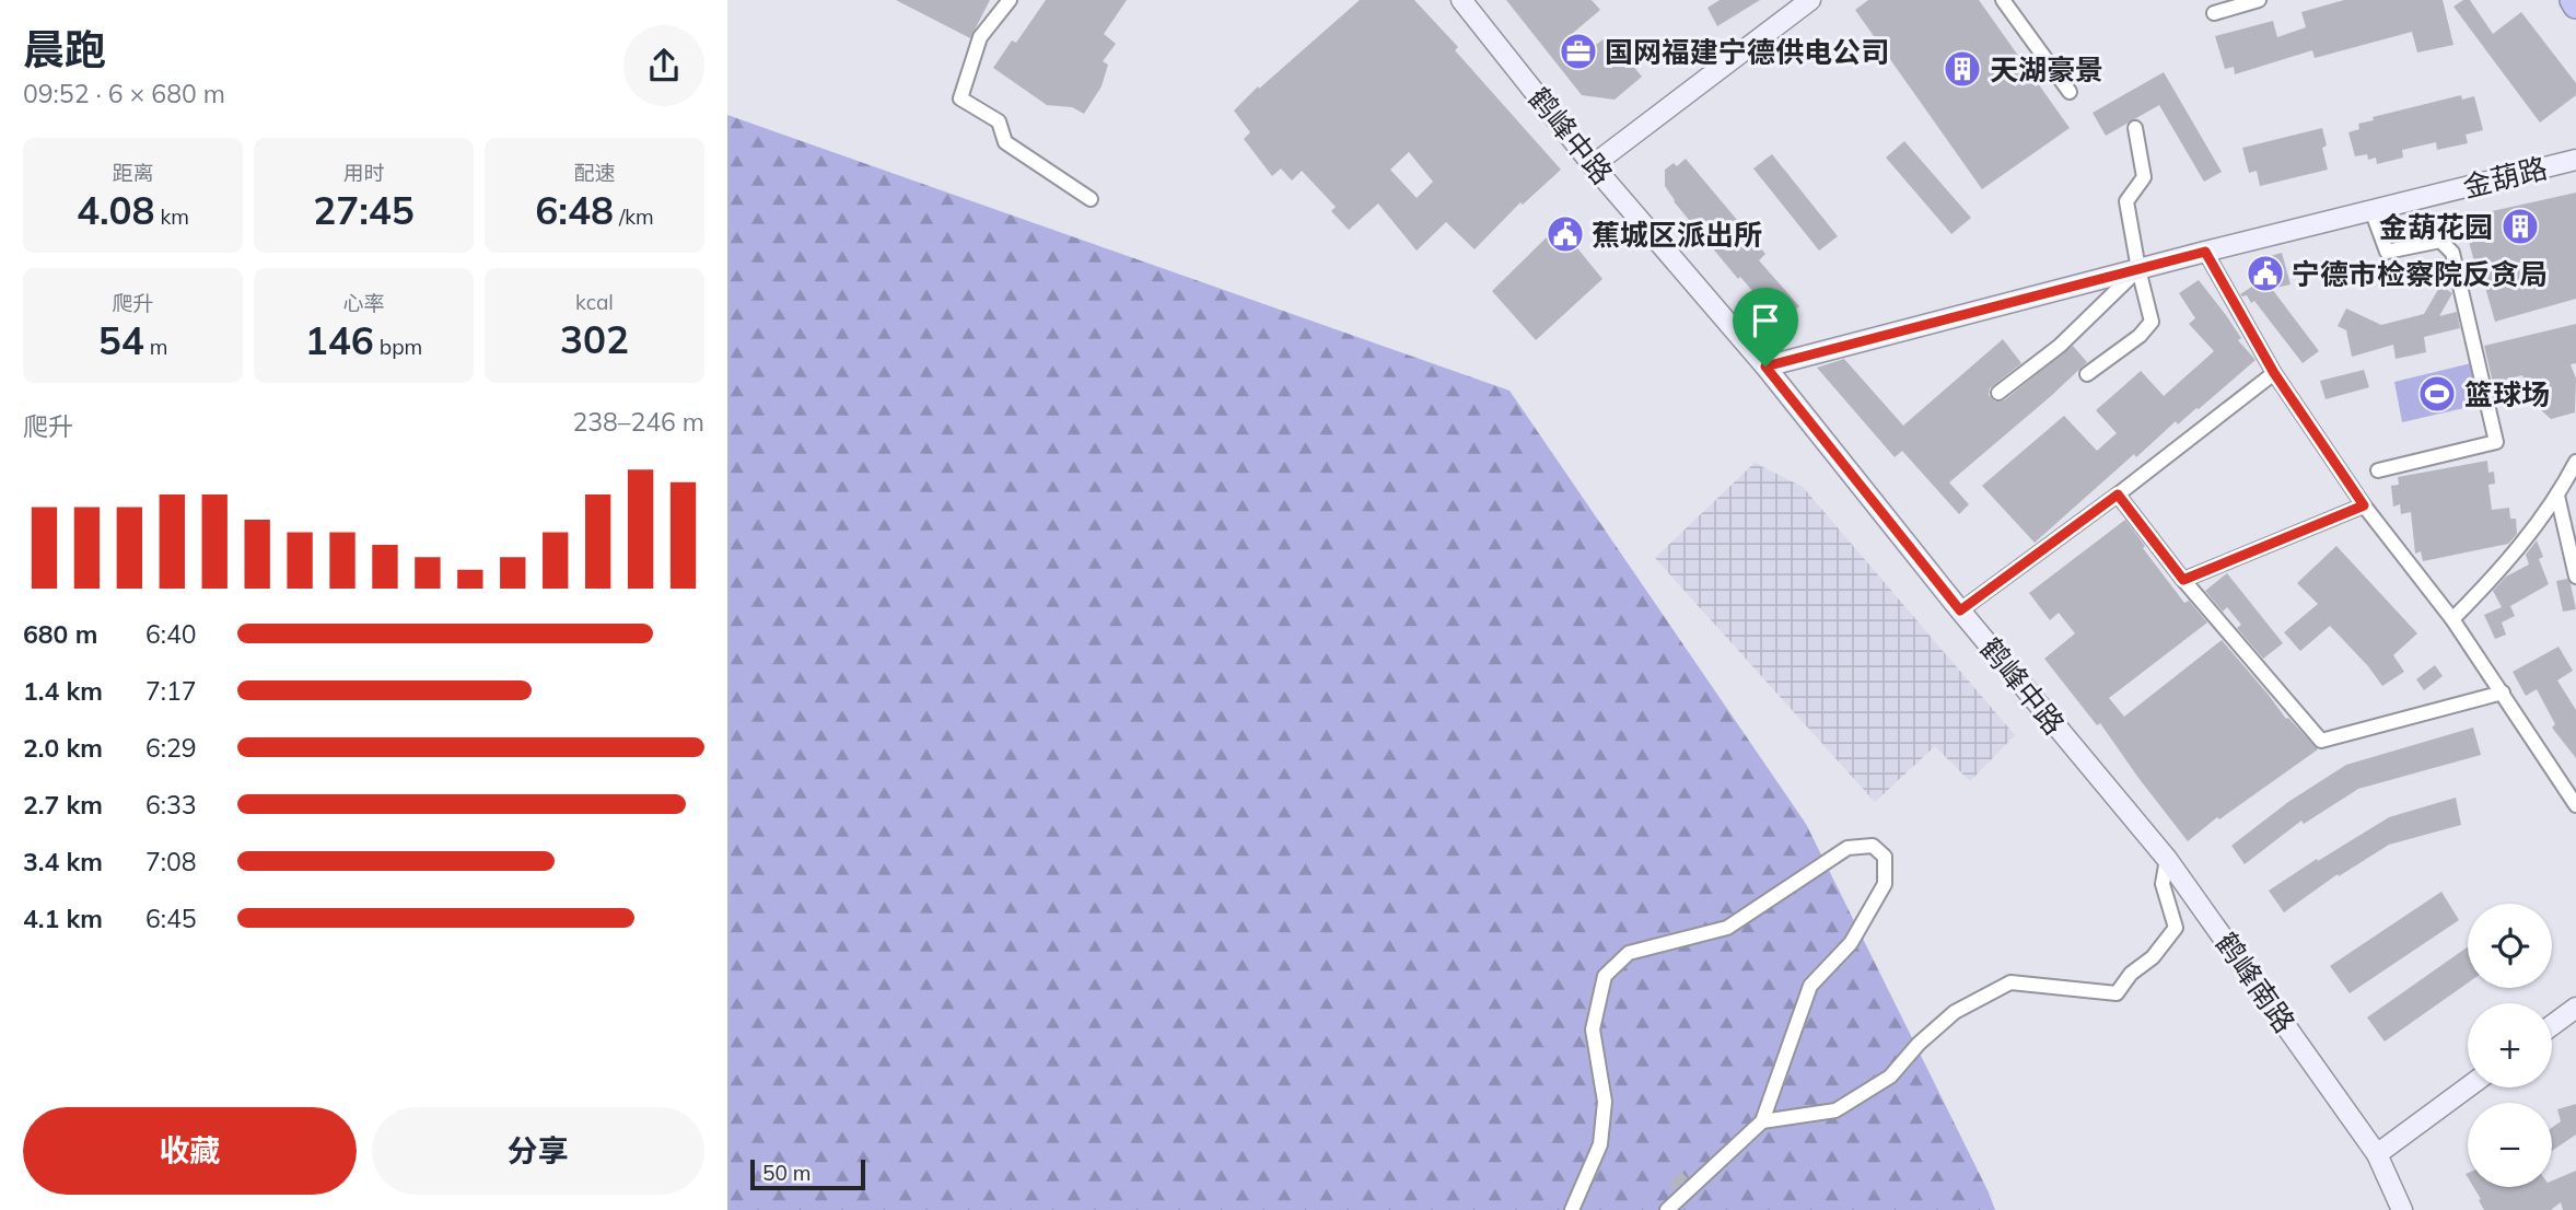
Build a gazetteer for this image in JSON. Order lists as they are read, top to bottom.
{
  "streets": {
    "street": ["鹤峰中路", "金葫路", "鹤峰南路"]
  },
  "crossings": [
    ["鹤峰中路", "金葫路"],
    ["鹤峰中路", "鹤峰南路"]
  ],
  "places": {
    "office": ["国网福建宁德供电公司"],
    "building": ["天湖豪景", "金葫花园"],
    "public building": ["蕉城区派出所", "宁德市检察院反贪局"],
    "sports": ["篮球场"]
  },
  "scale_bar": "50 m",
  "page": {
    "heading": ["晨跑", "09:52 · 6 × 680 m"],
    "stats": [
      ["距离", "4.08 km"],
      ["用时", "27:45"],
      ["配速", "6:48 /km"],
      ["爬升", "54 m"],
      ["心率", "146 bpm"],
      ["kcal", "302"]
    ],
    "chart": ["爬升", "238–246 m"],
    "list": [
      {
        "name": "680 m",
        "note": "6:40"
      },
      {
        "name": "1.4 km",
        "note": "7:17"
      },
      {
        "name": "2.0 km",
        "note": "6:29"
      },
      {
        "name": "2.7 km",
        "note": "6:33"
      },
      {
        "name": "3.4 km",
        "note": "7:08"
      },
      {
        "name": "4.1 km",
        "note": "6:45"
      }
    ],
    "map_buttons": ["+", "−"],
    "buttons": ["收藏", "分享"],
    "scale": "50 m"
  }
}
